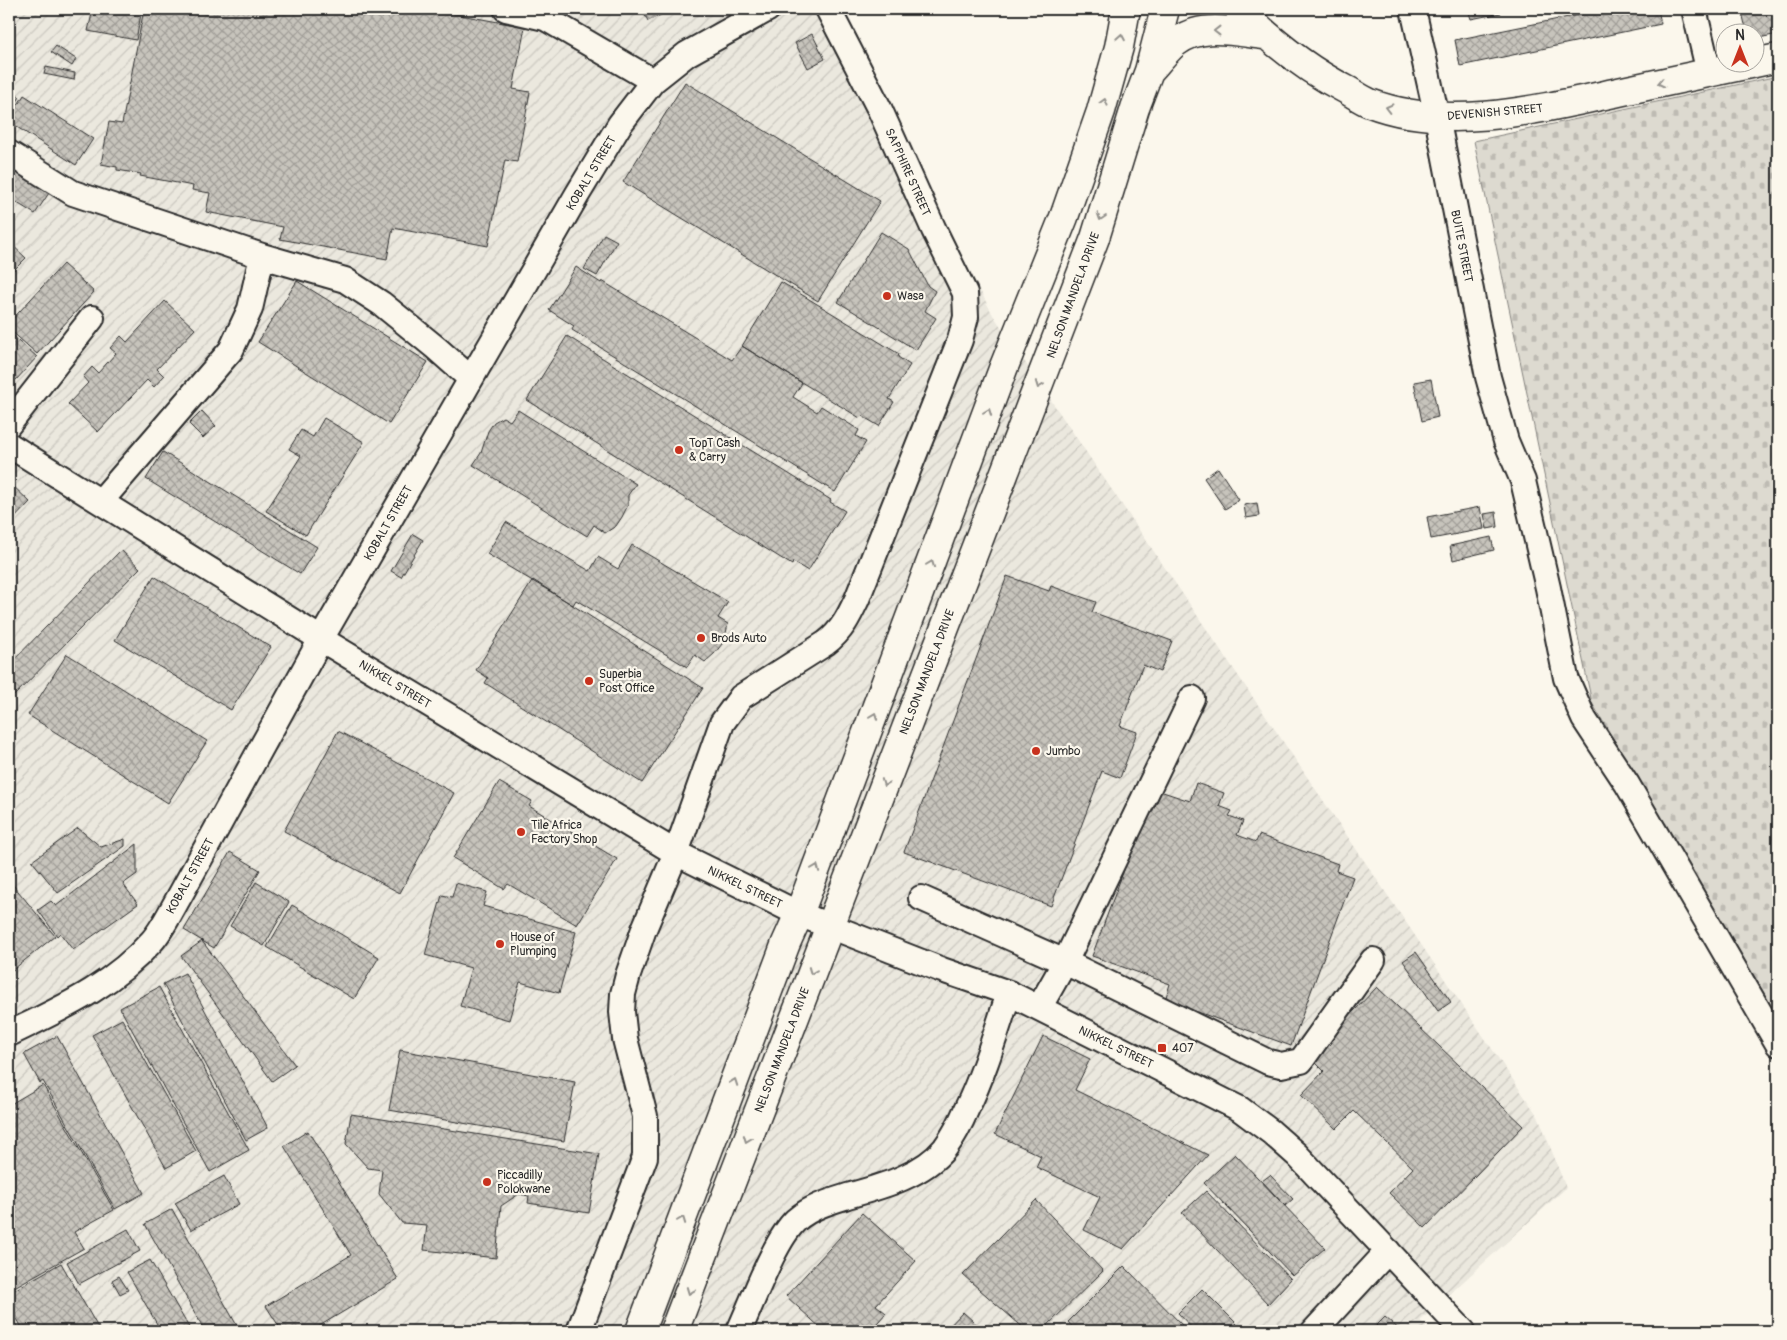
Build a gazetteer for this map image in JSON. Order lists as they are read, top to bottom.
{
  "streets": {
    "main road": ["DEVENISH STREET", "NELSON MANDELA DRIVE"],
    "street": [
      "SAPPHIRE STREET",
      "KOBALT STREET",
      "BUITE STREET",
      "NIKKEL STREET"
    ]
  },
  "crossings": [
    ["DEVENISH STREET", "BUITE STREET"],
    ["SAPPHIRE STREET", "NIKKEL STREET"],
    ["KOBALT STREET", "NIKKEL STREET"],
    ["NELSON MANDELA DRIVE", "NIKKEL STREET"]
  ],
  "one_way": ["DEVENISH STREET"],
  "places": {
    "other": [
      "Wasa",
      "TopT Cash & Carry",
      "Brods Auto",
      "Superbia Post Office",
      "Jumbo",
      "Tile Africa Factory Shop",
      "House of Plumping",
      "Piccadilly Polokwane"
    ],
    "transit": ["407"]
  },
  "north": "top"
}
